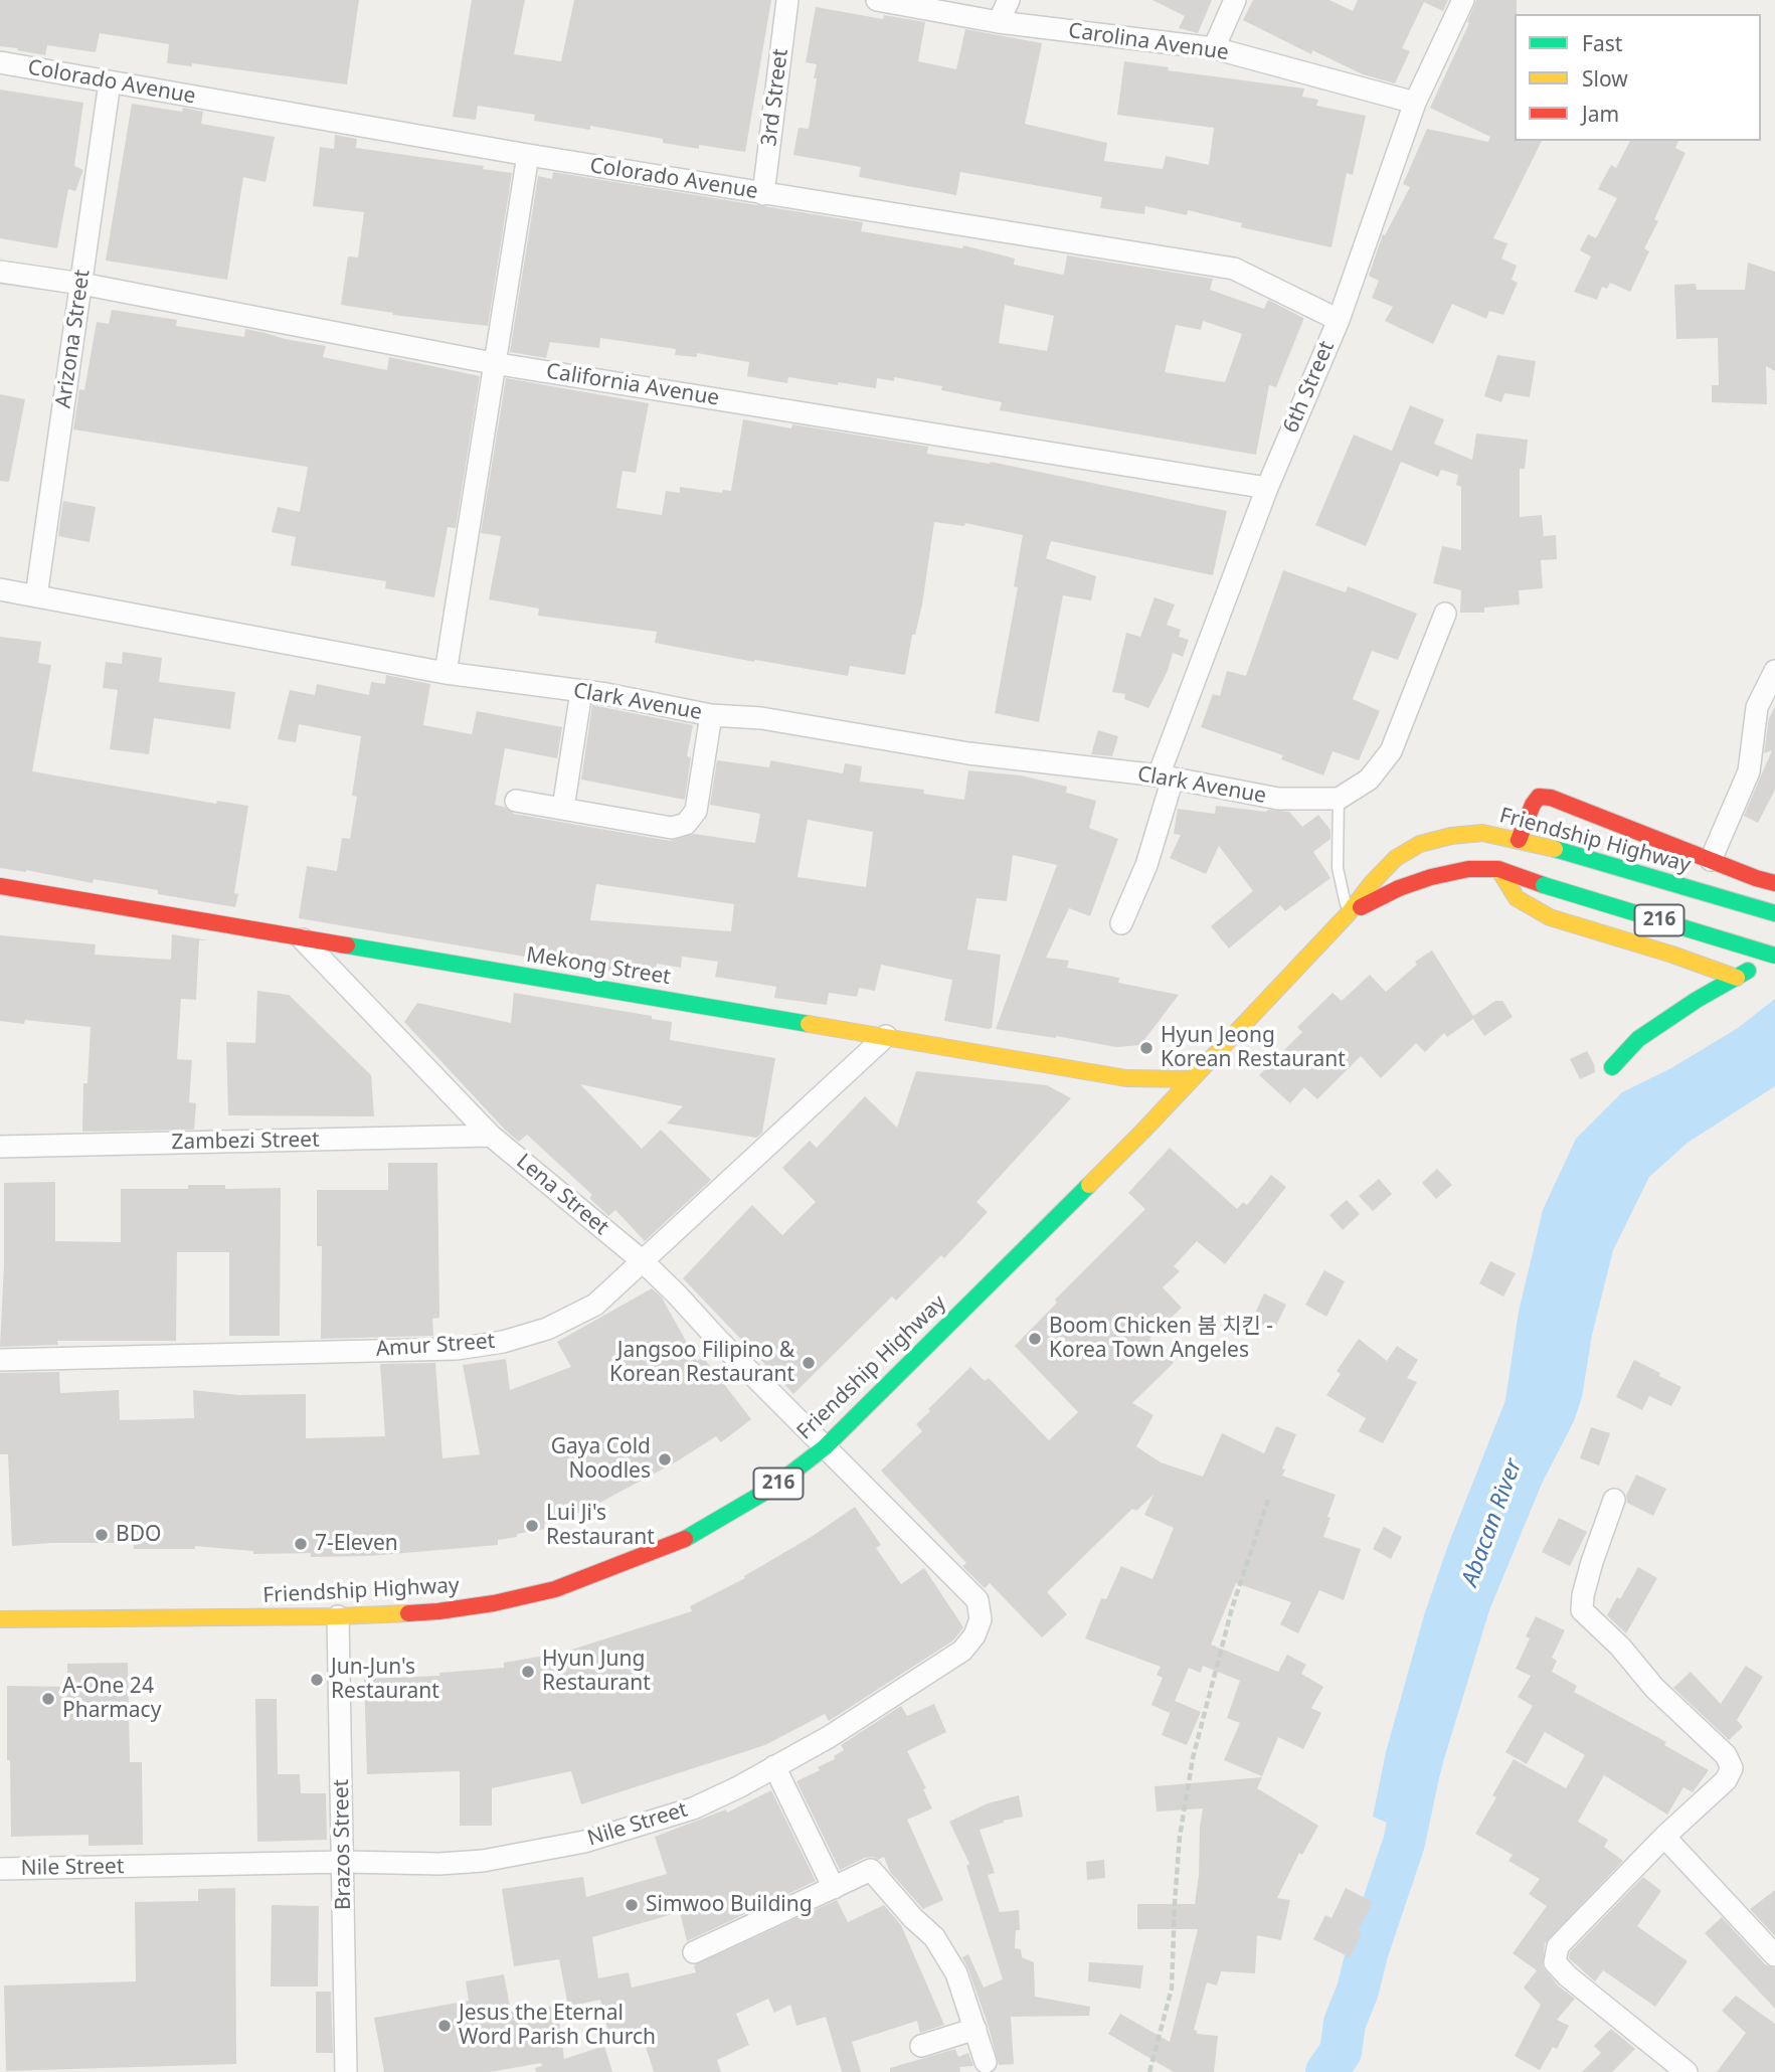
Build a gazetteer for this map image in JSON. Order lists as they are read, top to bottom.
{
  "streets": {
    "main road": ["Friendship Highway", "216", "Mekong Street"],
    "street": [
      "Carolina Avenue",
      "Colorado Avenue",
      "3rd Street",
      "Arizona Street",
      "California Avenue",
      "6th Street",
      "Clark Avenue",
      "Zambezi Street",
      "Lena Street",
      "Amur Street",
      "Nile Street",
      "Brazos Street"
    ]
  },
  "crossings": [
    ["Carolina Avenue", "6th Street"],
    ["Colorado Avenue", "3rd Street"],
    ["Colorado Avenue", "Arizona Street"],
    ["Colorado Avenue", "6th Street"],
    ["Arizona Street", "California Avenue"],
    ["Arizona Street", "Clark Avenue"],
    ["California Avenue", "6th Street"],
    ["6th Street", "Clark Avenue"],
    ["Friendship Highway", "Mekong Street"],
    ["Friendship Highway", "Lena Street"],
    ["Friendship Highway", "Nile Street"],
    ["Friendship Highway", "Brazos Street"],
    ["Mekong Street", "Lena Street"],
    ["Mekong Street", "Amur Street"],
    ["Zambezi Street", "Lena Street"],
    ["Lena Street", "Amur Street"],
    ["Lena Street", "Nile Street"],
    ["Nile Street", "Brazos Street"]
  ],
  "water": ["Abacan River"],
  "places": [
    "Hyun Jeong Korean Restaurant",
    "Boom Chicken 붐 치킨 - Korea Town Angeles",
    "Jangsoo Filipino & Korean Restaurant",
    "Gaya Cold Noodles",
    "Lui Ji's Restaurant",
    "BDO",
    "7-Eleven",
    "Hyun Jung Restaurant",
    "Jun-Jun's Restaurant",
    "A-One 24 Pharmacy",
    "Simwoo Building",
    "Jesus the Eternal Word Parish Church"
  ],
  "legend": ["Fast", "Slow", "Jam"]
}
